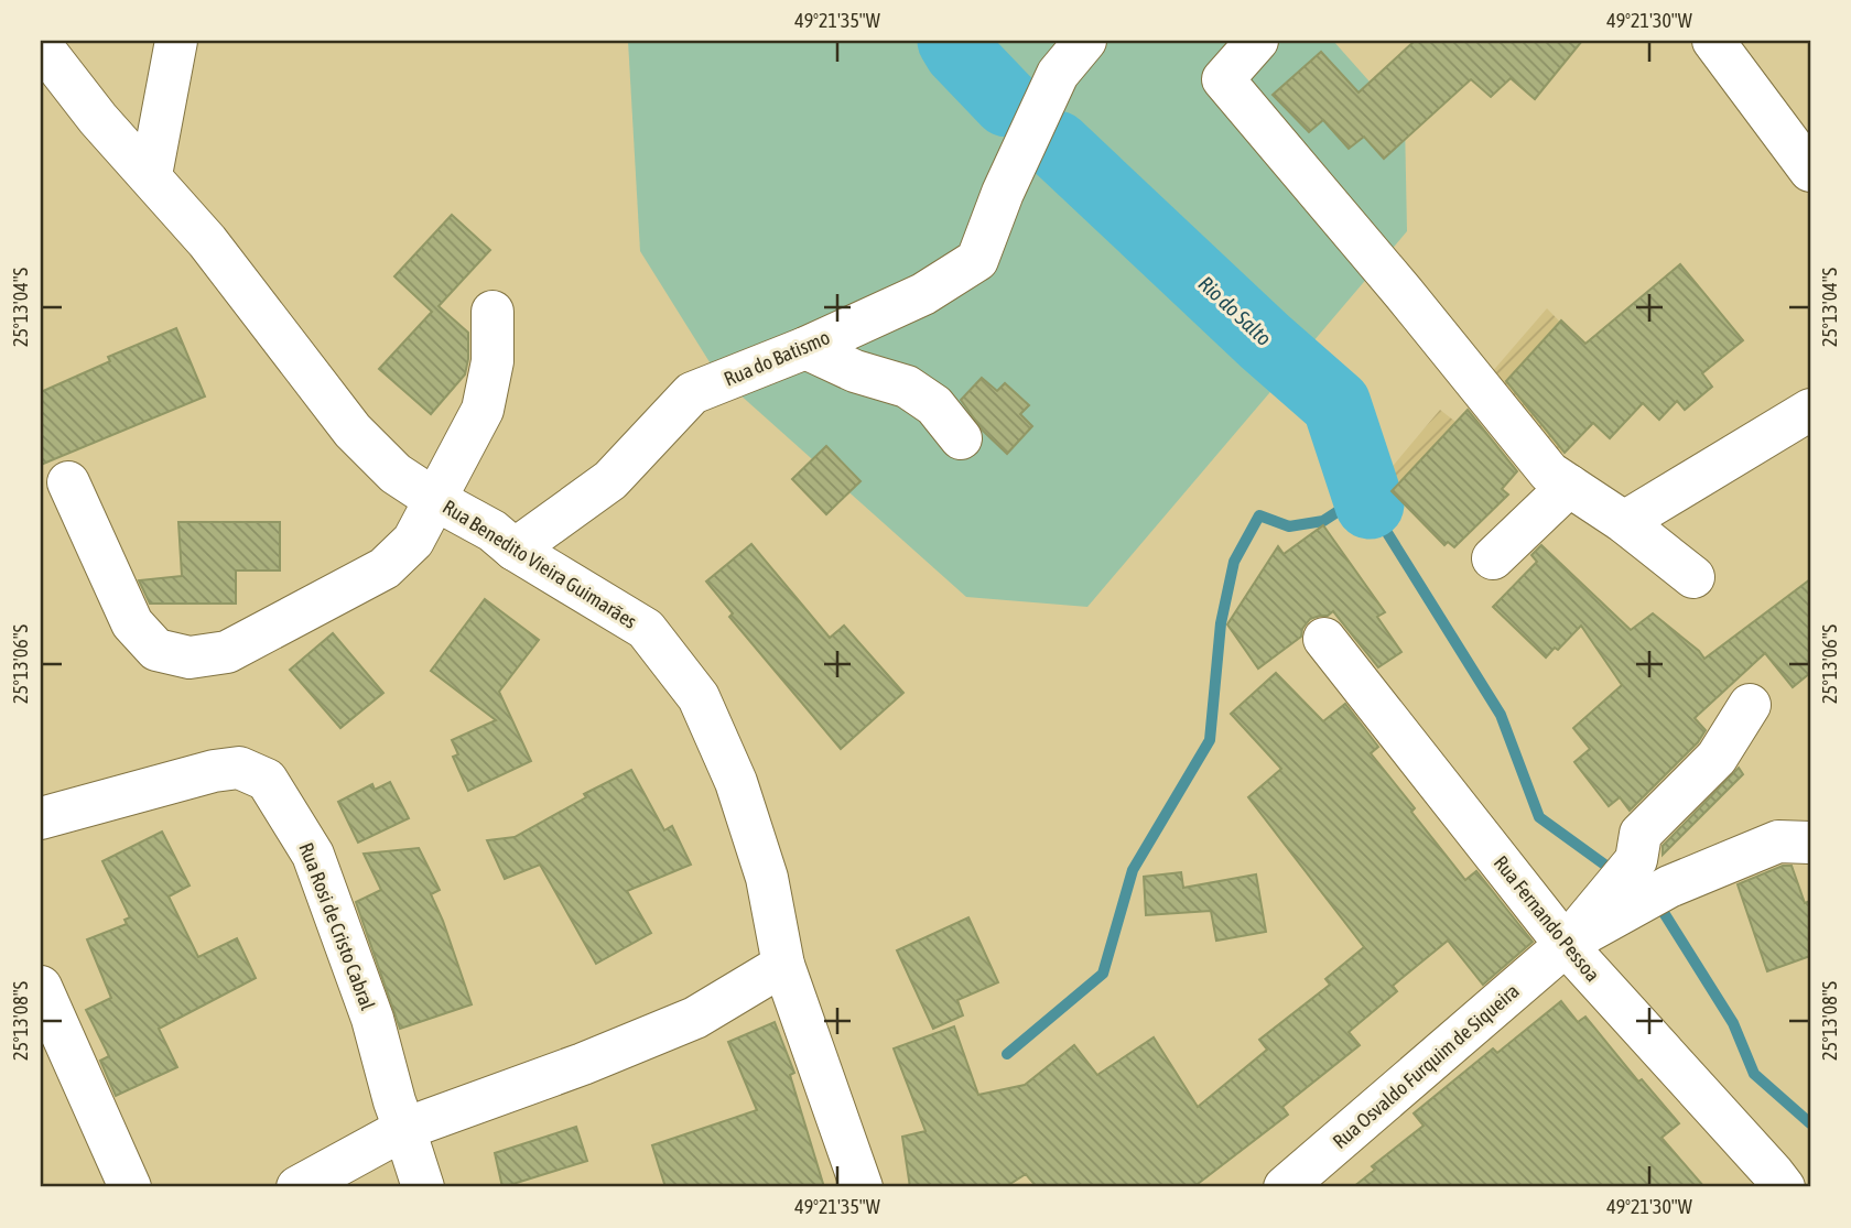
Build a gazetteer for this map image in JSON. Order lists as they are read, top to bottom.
{
  "streets": {
    "street": [
      "Rua do Batismo",
      "Rua Benedito Vieira Guimarães",
      "Rua Fernando Pessoa",
      "Rua Rosi de Cristo Cabral",
      "Rua Osvaldo Furquim de Siqueira"
    ]
  },
  "crossings": [
    ["Rua do Batismo", "Rua Benedito Vieira Guimarães"],
    ["Rua Fernando Pessoa", "Rua Osvaldo Furquim de Siqueira"]
  ],
  "water": ["Rio do Salto"],
  "coordinates": [
    "49°21'35\"W",
    "49°21'30\"W",
    "25°13'04\"S",
    "25°13'06\"S",
    "25°13'08\"S"
  ]
}
